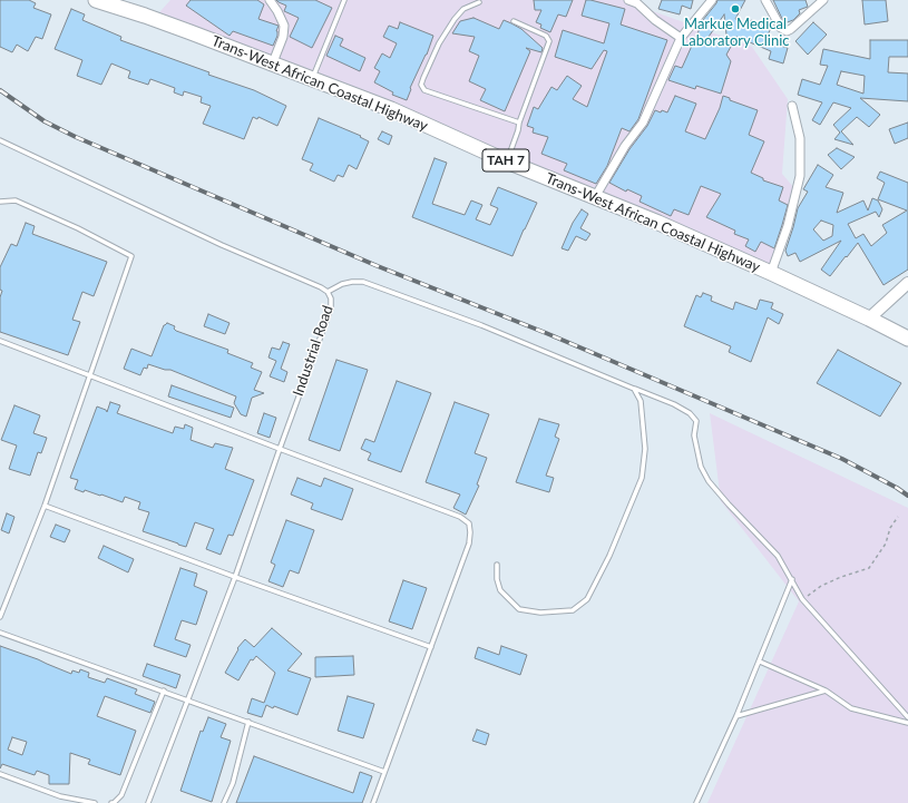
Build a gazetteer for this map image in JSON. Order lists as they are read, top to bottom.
{
  "streets": {
    "highway": ["Trans-West African Coastal Highway", "TAH 7"],
    "lane": ["Industrial Road"]
  },
  "places": ["Markue Medical Laboratory Clinic"]
}
